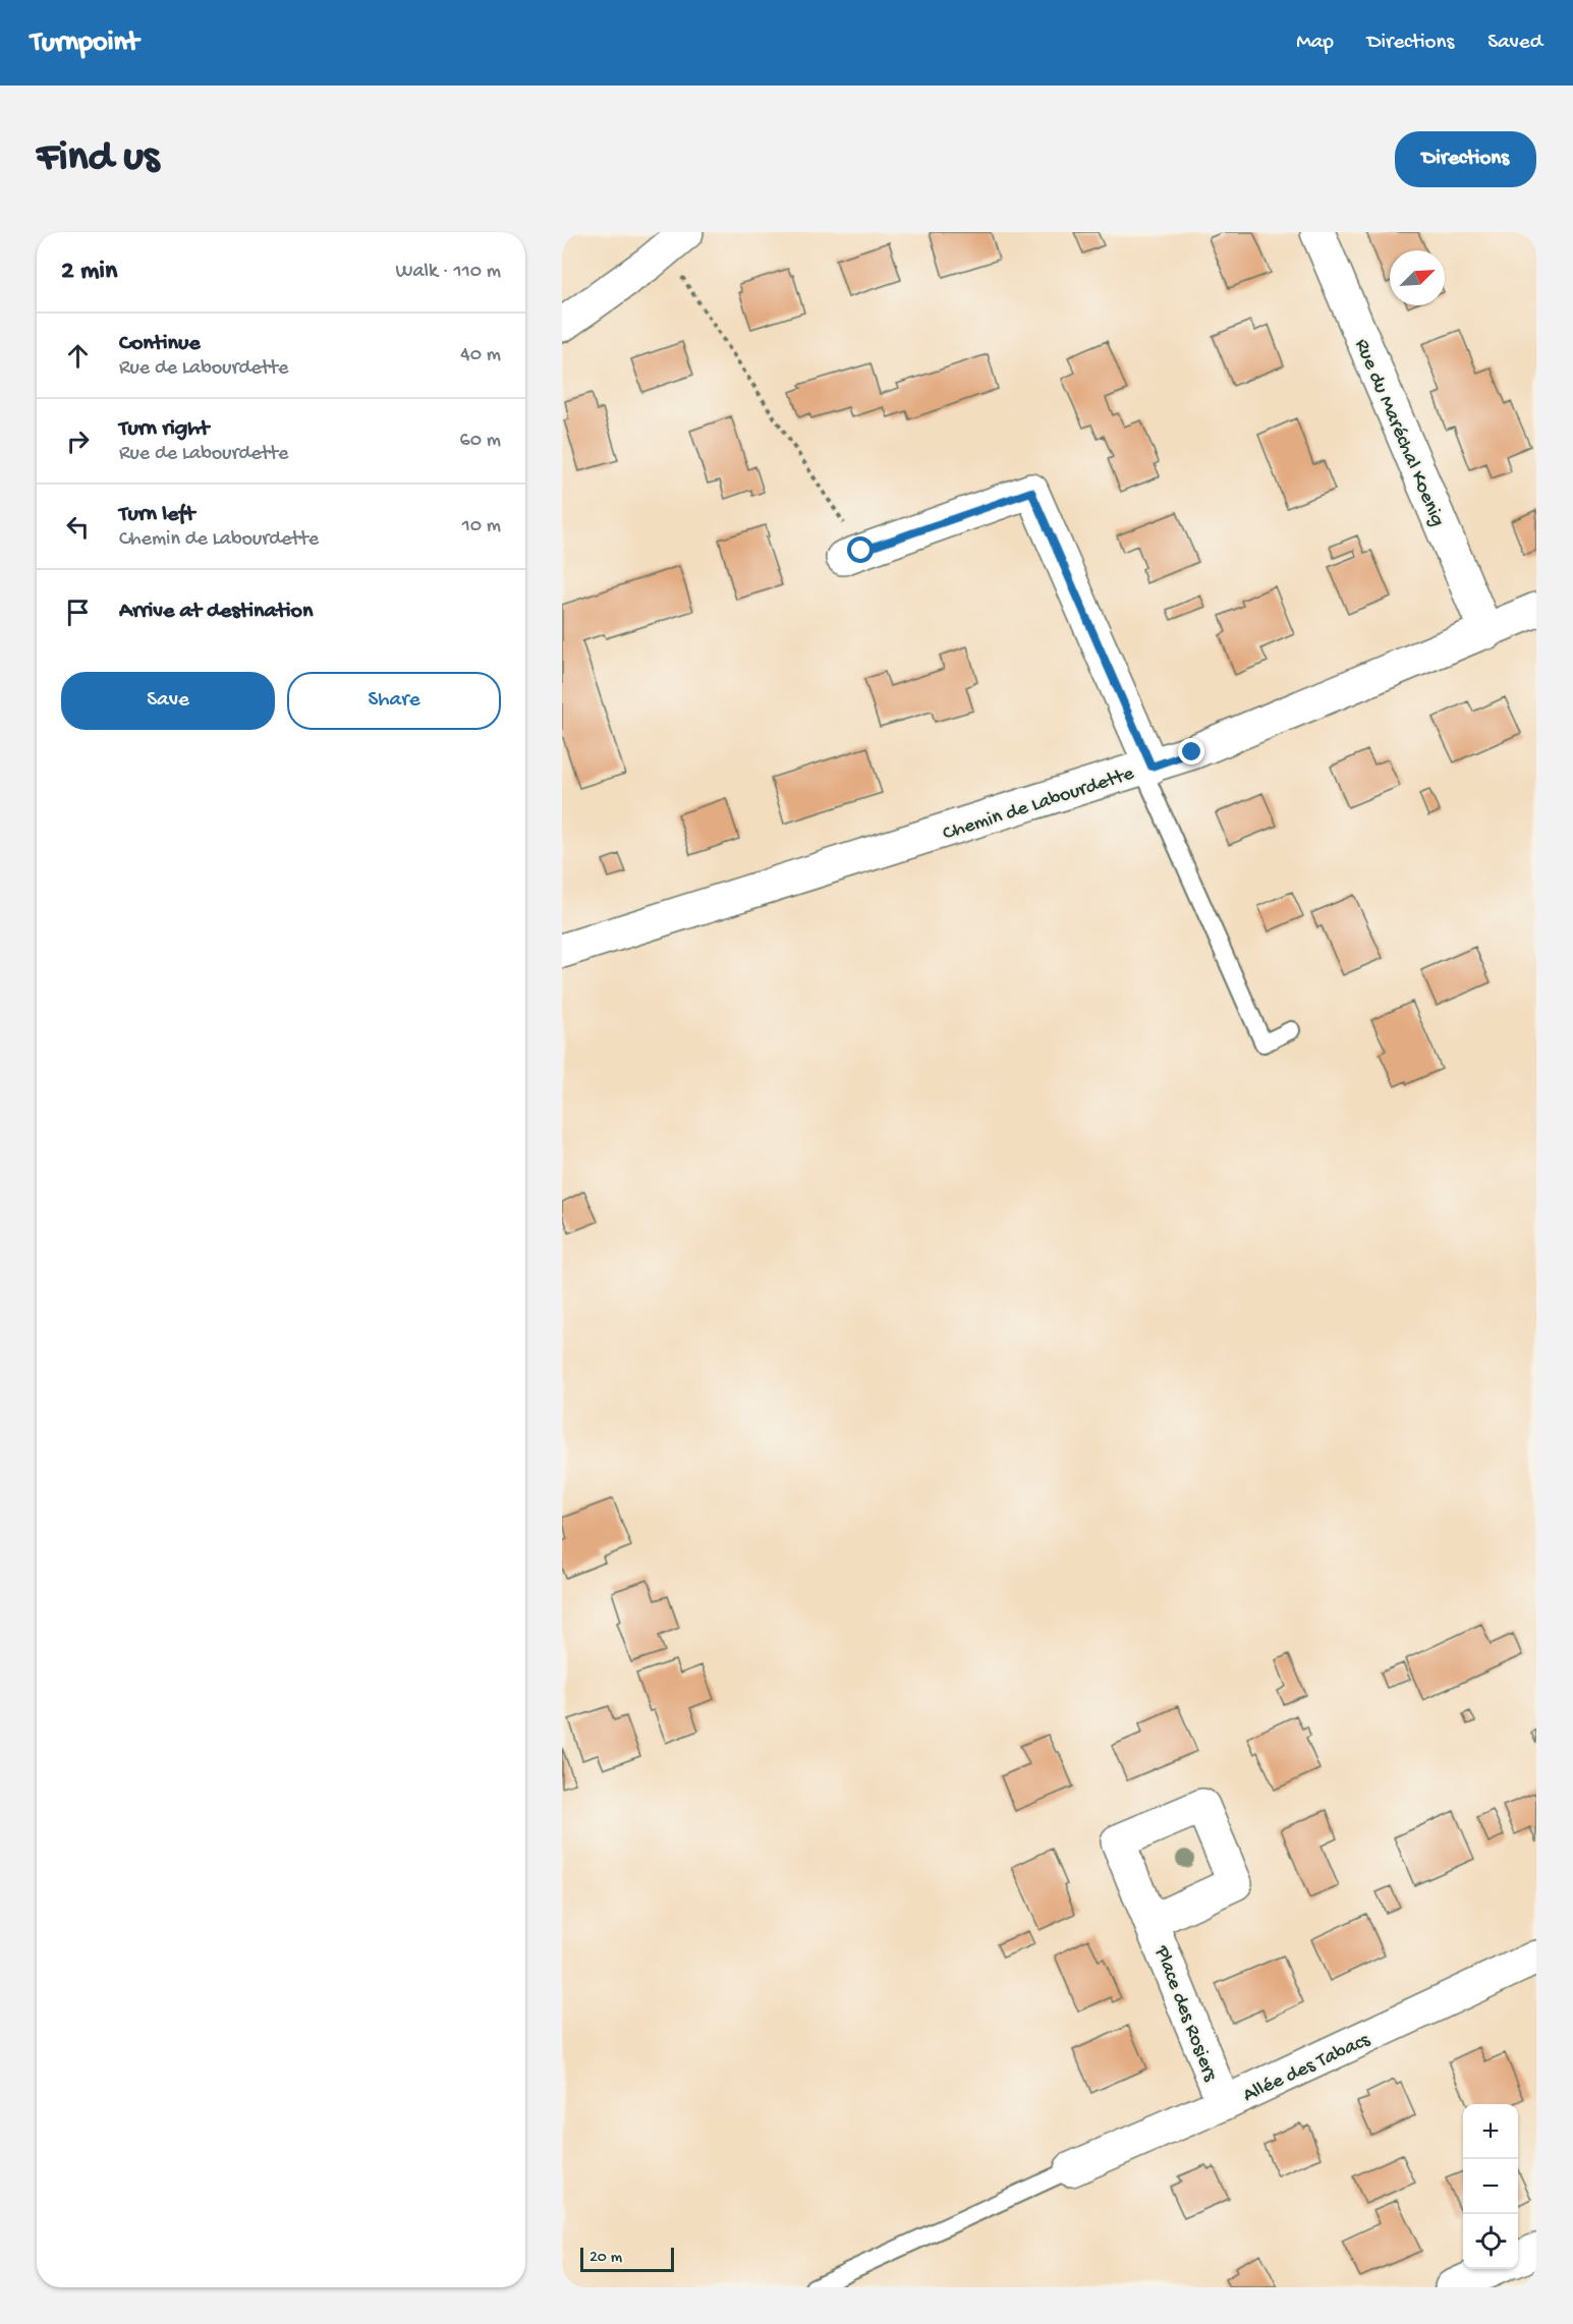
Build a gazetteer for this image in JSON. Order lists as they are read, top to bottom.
{
  "streets": {
    "street": [
      "Rue du Maréchal Koenig",
      "Chemin de Labourdette",
      "Place des Rosiers",
      "Allée des Tabacs"
    ]
  },
  "crossings": [
    ["Rue du Maréchal Koenig", "Chemin de Labourdette"],
    ["Place des Rosiers", "Allée des Tabacs"]
  ],
  "scale_bar": "20 m",
  "north": "top right",
  "page": {
    "header": "Turnpoint",
    "nav": ["Map", "Directions", "Saved"],
    "buttons": [
      "Directions",
      ["Save", "Share"]
    ],
    "title": "Find us",
    "heading": ["2 min", "Walk · 110 m"],
    "list": [
      ["Continue", "Rue de Labourdette", "40 m"],
      ["Turn right", "Rue de Labourdette", "60 m"],
      ["Turn left", "Chemin de Labourdette", "10 m"],
      "Arrive at destination"
    ],
    "map_buttons": ["+", "−"],
    "scale": "20 m"
  }
}
